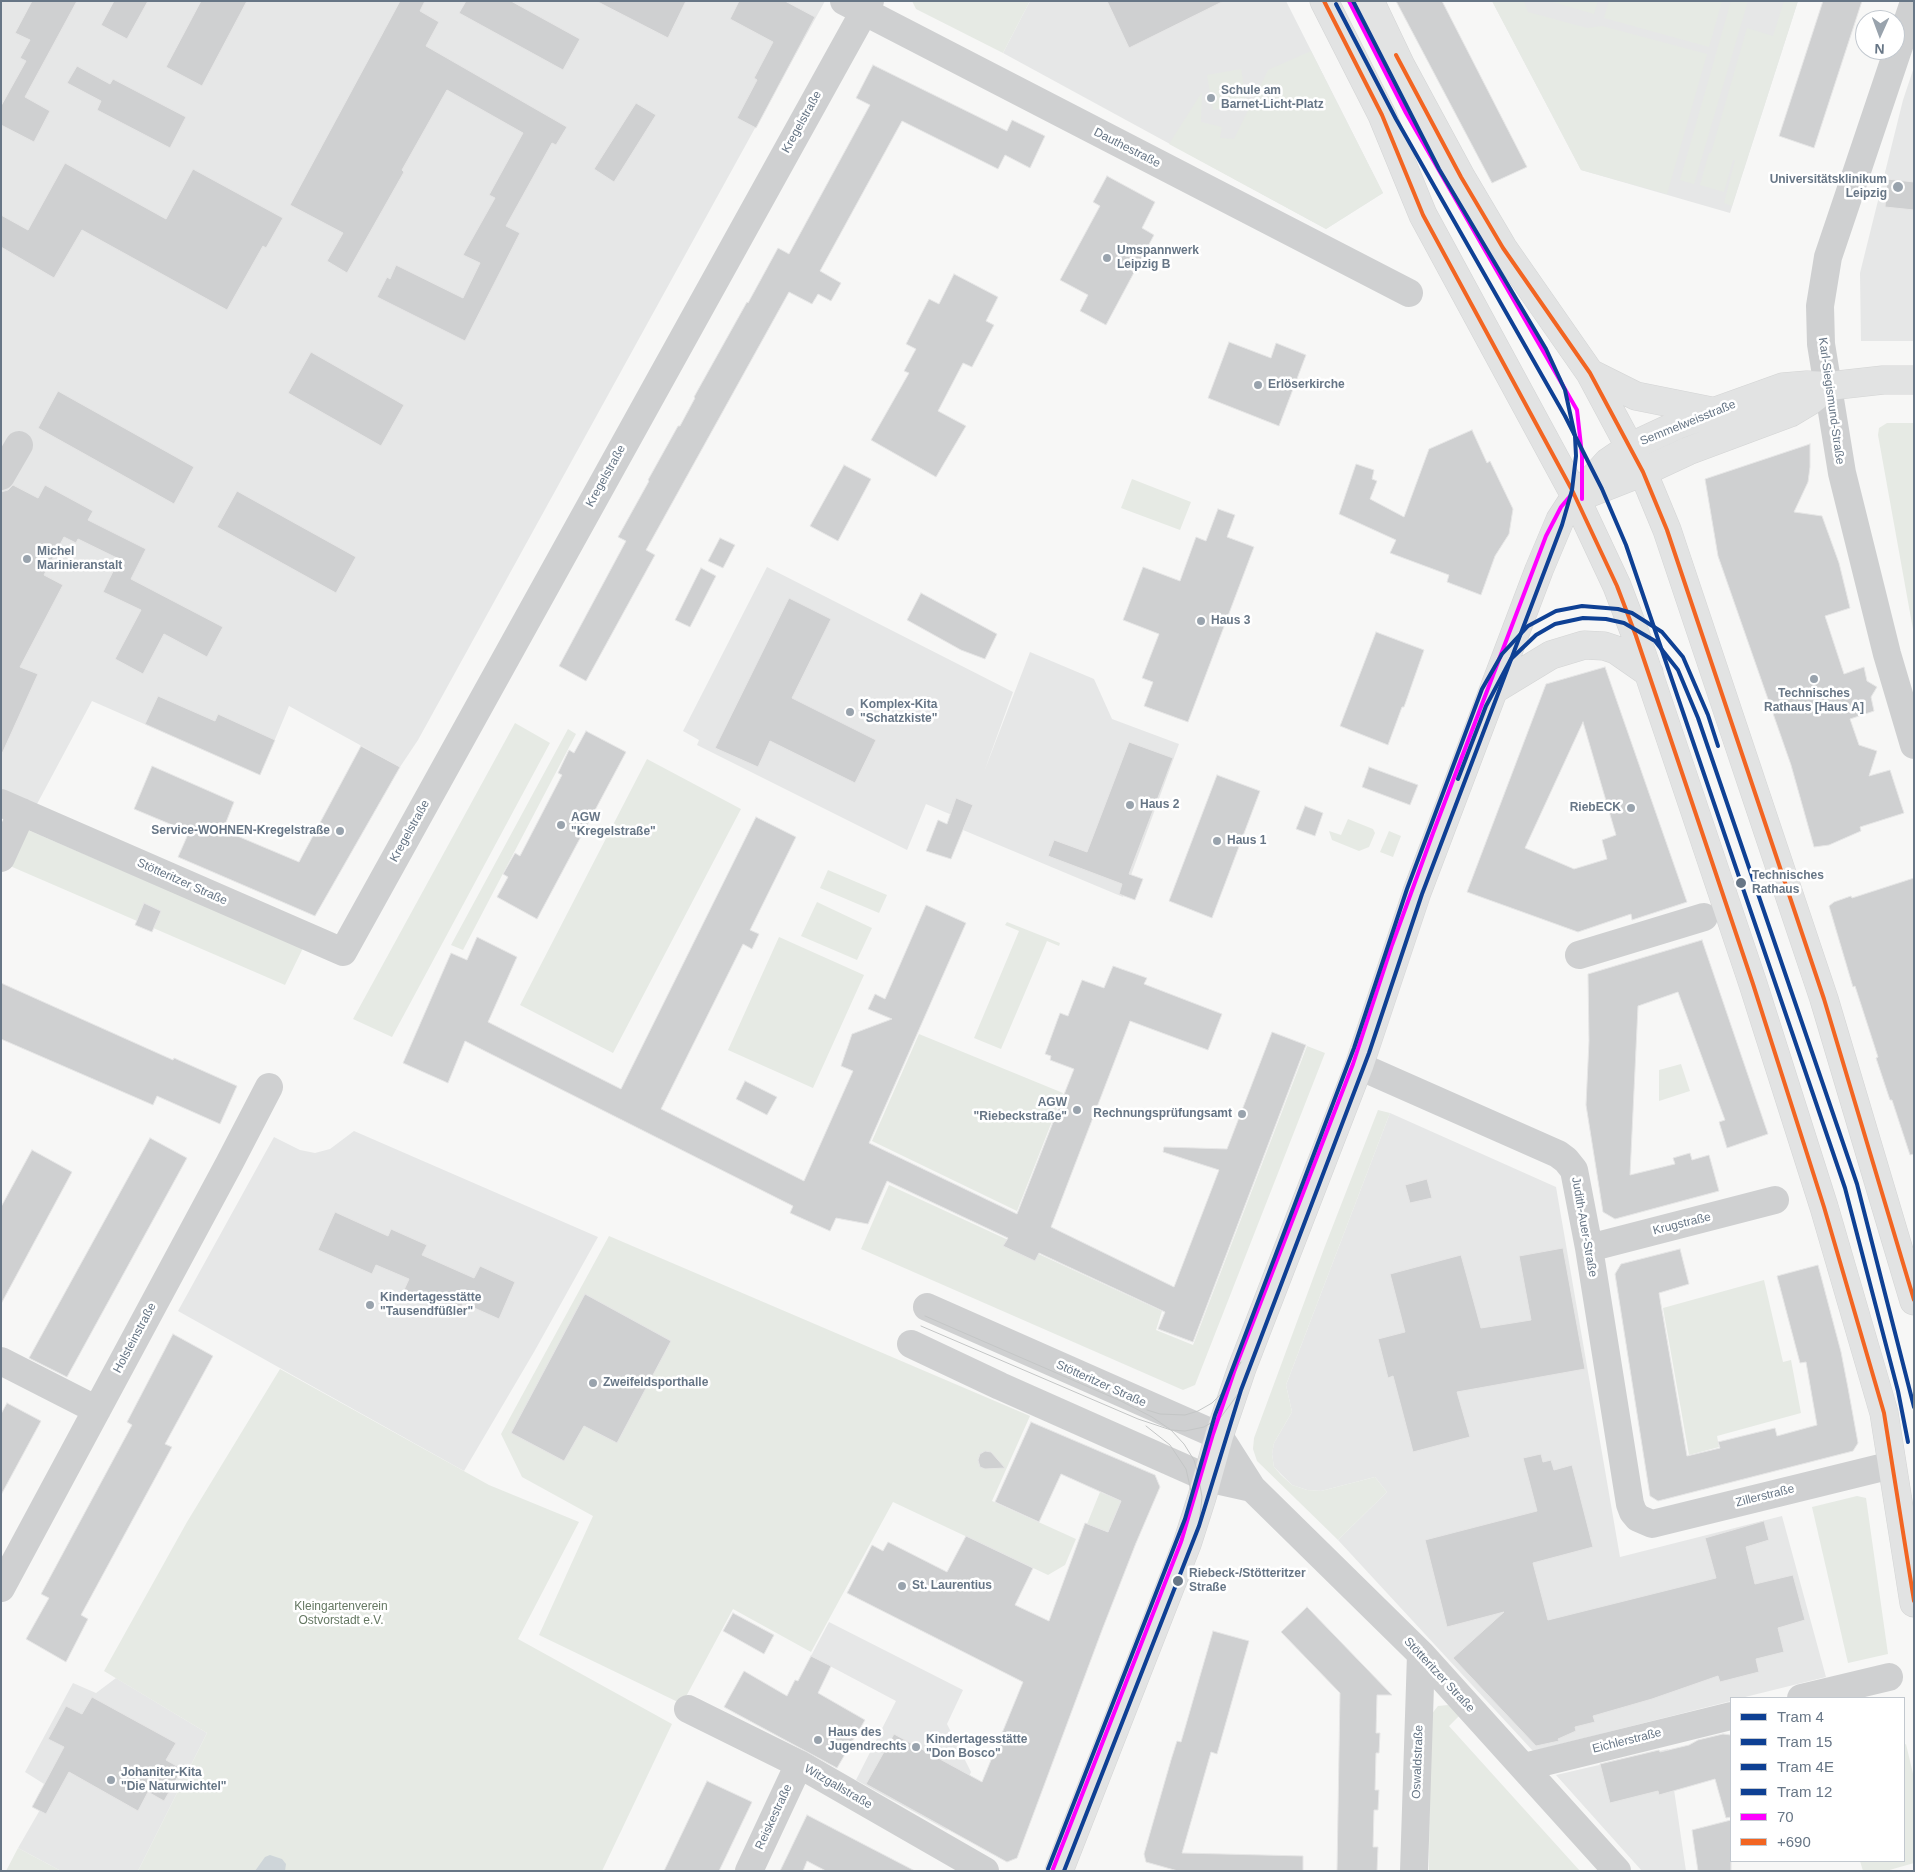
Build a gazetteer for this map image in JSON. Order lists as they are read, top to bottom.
{
  "streets": {
    "main road": ["Semmelweisstraße"],
    "street": [
      "Kregelstraße",
      "Dauthestraße",
      "Karl-Siegismund-Straße",
      "Stötteritzer Straße",
      "Krugstraße",
      "Judith-Auer-Straße",
      "Holsteinstraße",
      "Zillerstraße",
      "Eichlerstraße",
      "Oswaldstraße",
      "Witzgallstraße",
      "Reiskestraße"
    ]
  },
  "crossings": [
    ["Kregelstraße", "Dauthestraße"],
    ["Kregelstraße", "Stötteritzer Straße"],
    ["Karl-Siegismund-Straße", "Semmelweisstraße"],
    ["Semmelweisstraße", "Stötteritzer Straße"],
    ["Semmelweisstraße", "Judith-Auer-Straße"],
    ["Stötteritzer Straße", "Eichlerstraße"],
    ["Stötteritzer Straße", "Oswaldstraße"],
    ["Krugstraße", "Judith-Auer-Straße"],
    ["Judith-Auer-Straße", "Zillerstraße"],
    ["Witzgallstraße", "Reiskestraße"]
  ],
  "parks": ["Kleingartenverein Ostvorstadt e.V."],
  "places": [
    "Schule am Barnet-Licht-Platz",
    "Universitätsklinikum Leipzig",
    "Umspannwerk Leipzig B",
    "Erlöserkirche",
    "Michel Marinieranstalt",
    "Haus 3",
    "Technisches Rathaus [Haus A]",
    "Komplex-Kita \"Schatzkiste\"",
    "Haus 2",
    "RiebECK",
    "AGW \"Kregelstraße\"",
    "Service-WOHNEN-Kregelstraße",
    "Haus 1",
    "Technisches Rathaus",
    "AGW \"Riebeckstraße\"",
    "Rechnungsprüfungsamt",
    "Kindertagesstätte \"Tausendfüßler\"",
    "Zweifeldsporthalle",
    "Riebeck-/Stötteritzer Straße",
    "St. Laurentius",
    "Haus des Jugendrechts",
    "Kindertagesstätte \"Don Bosco\"",
    "Johaniter-Kita \"Die Naturwichtel\""
  ],
  "lines": [
    "tram line 4",
    "transit line 70",
    "transit line +690",
    "tram line 15",
    "tram line 4E",
    "tram line 12"
  ],
  "legend": [
    "Tram 4",
    "Tram 15",
    "Tram 4E",
    "Tram 12",
    "70",
    "+690"
  ],
  "north": "bottom"
}
